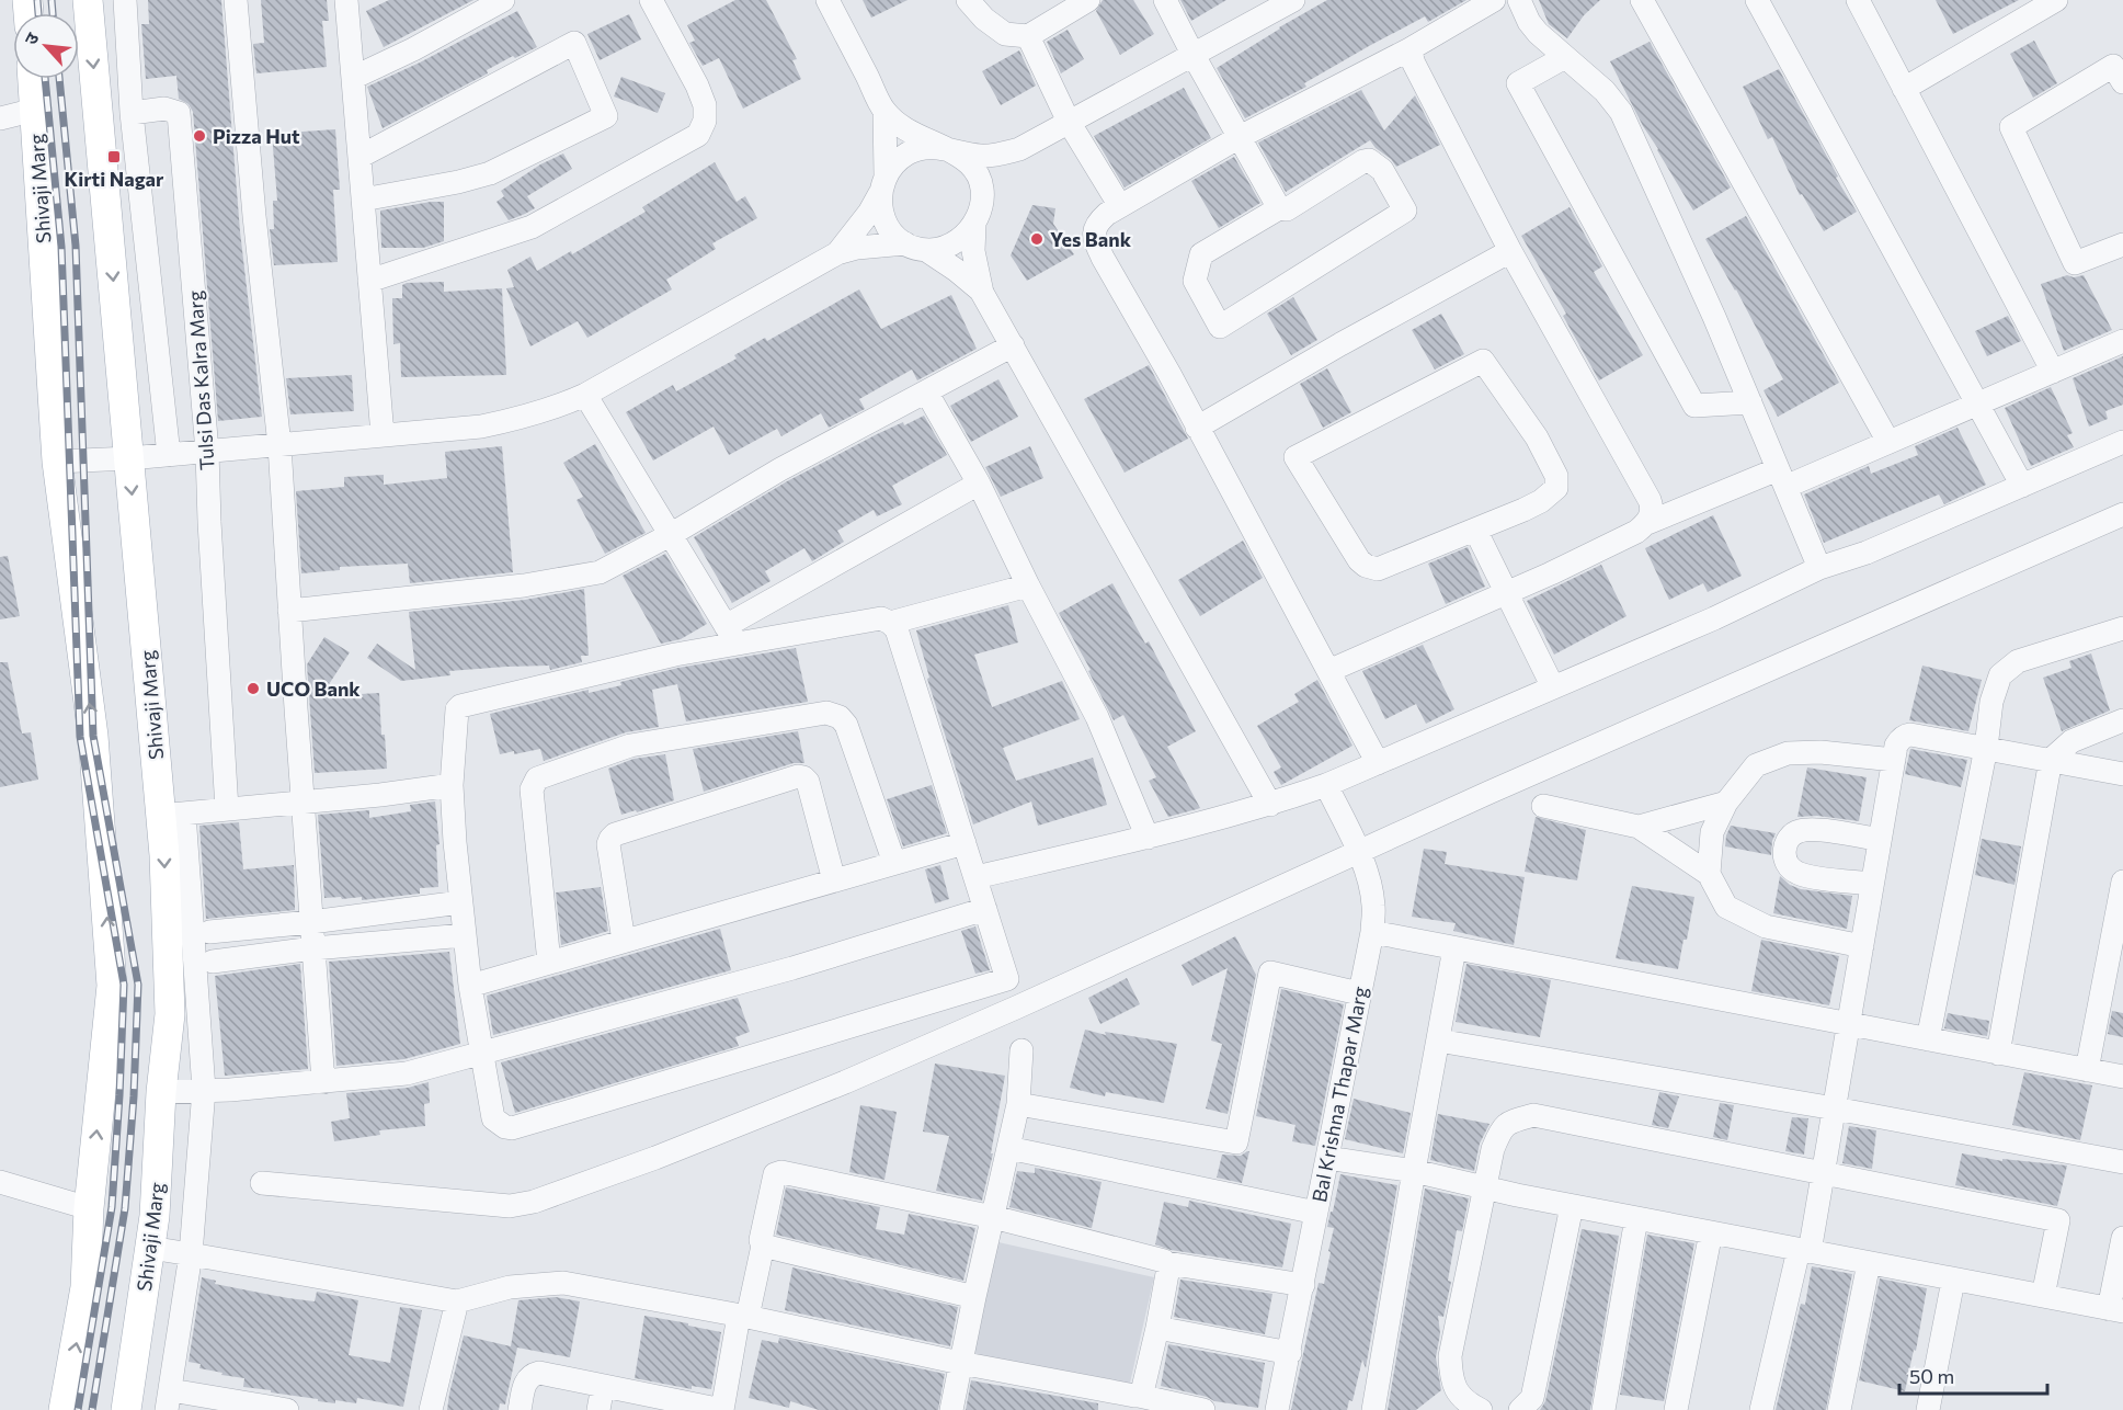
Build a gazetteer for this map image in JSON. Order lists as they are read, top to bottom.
{
  "streets": {
    "main road": ["Shivaji Marg"],
    "street": ["Tulsi Das Kalra Marg", "Bal Krishna Thapar Marg"]
  },
  "places": {
    "other": ["Pizza Hut", "Yes Bank", "UCO Bank"],
    "transit": ["Kirti Nagar"]
  },
  "scale_bar": "50 m",
  "north": "top left"
}
